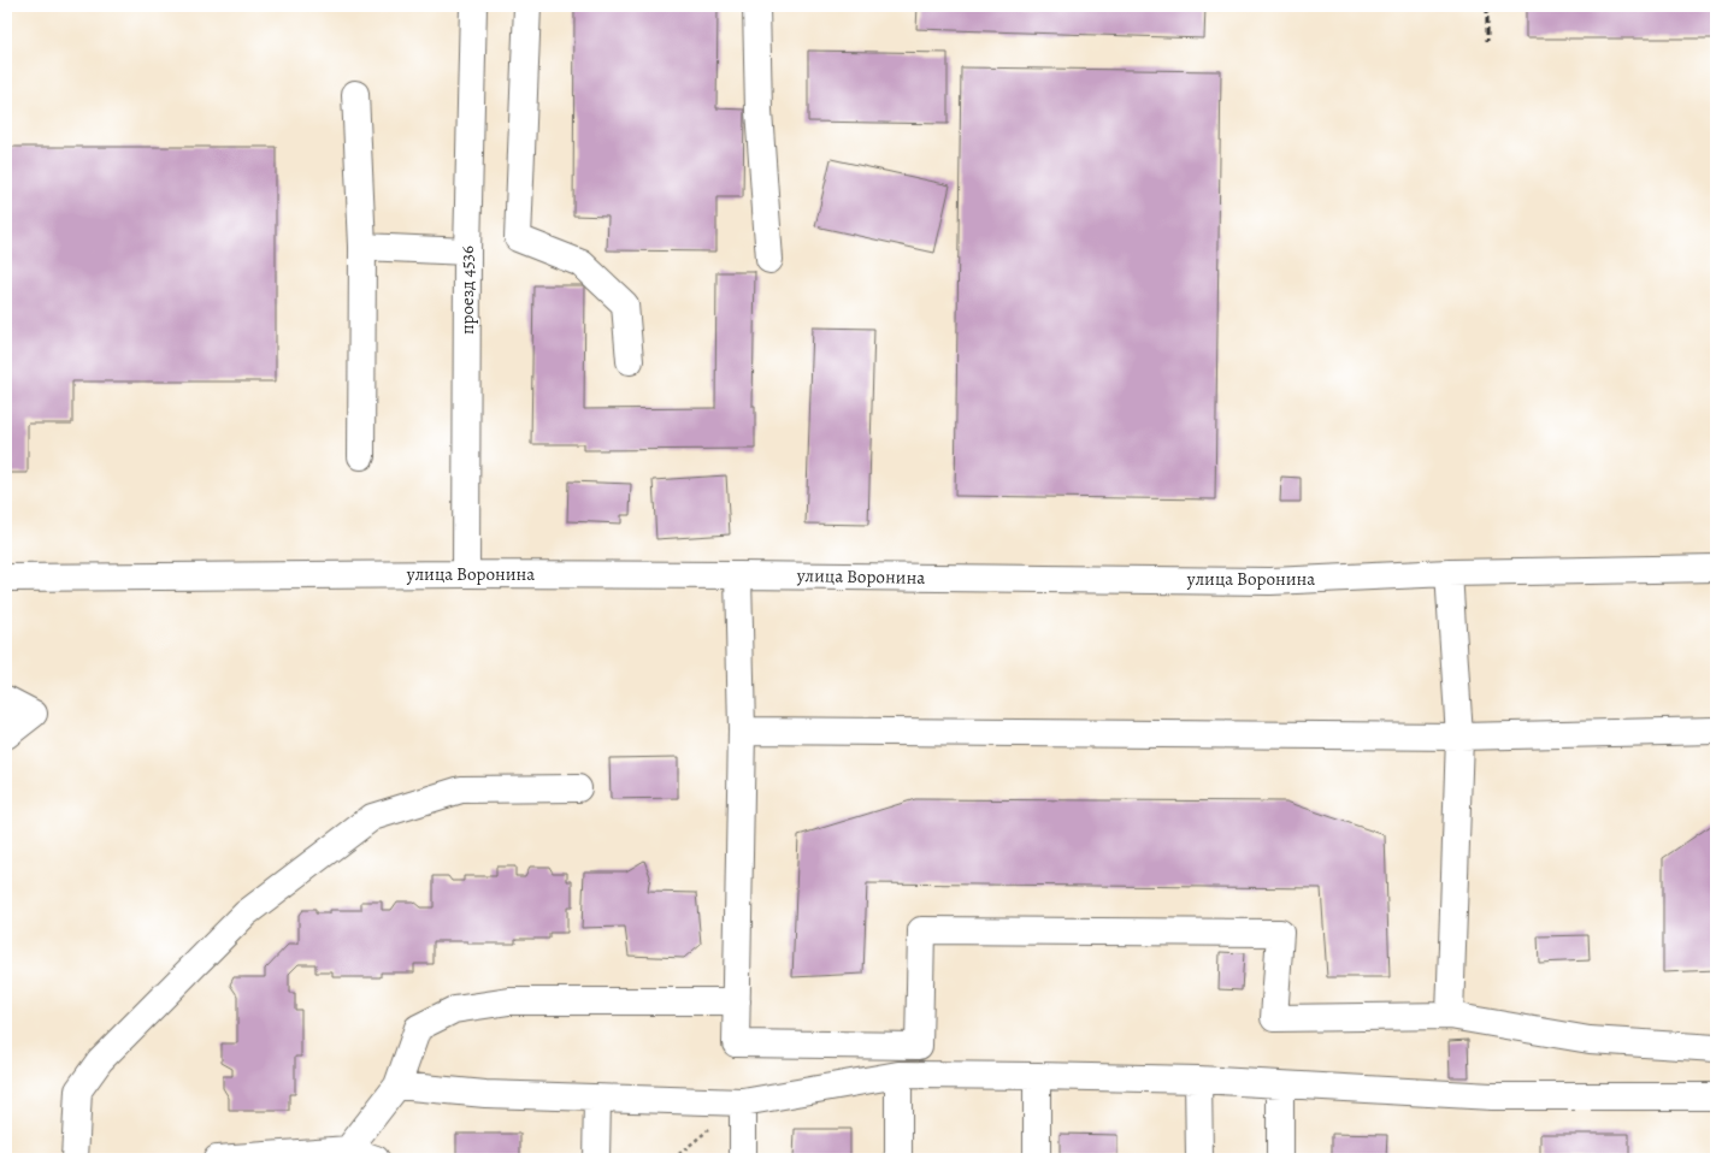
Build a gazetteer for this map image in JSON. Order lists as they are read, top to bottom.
{
  "streets": {
    "street": ["проезд 4536", "улица Воронина"]
  },
  "crossings": [
    ["проезд 4536", "улица Воронина"]
  ]
}
